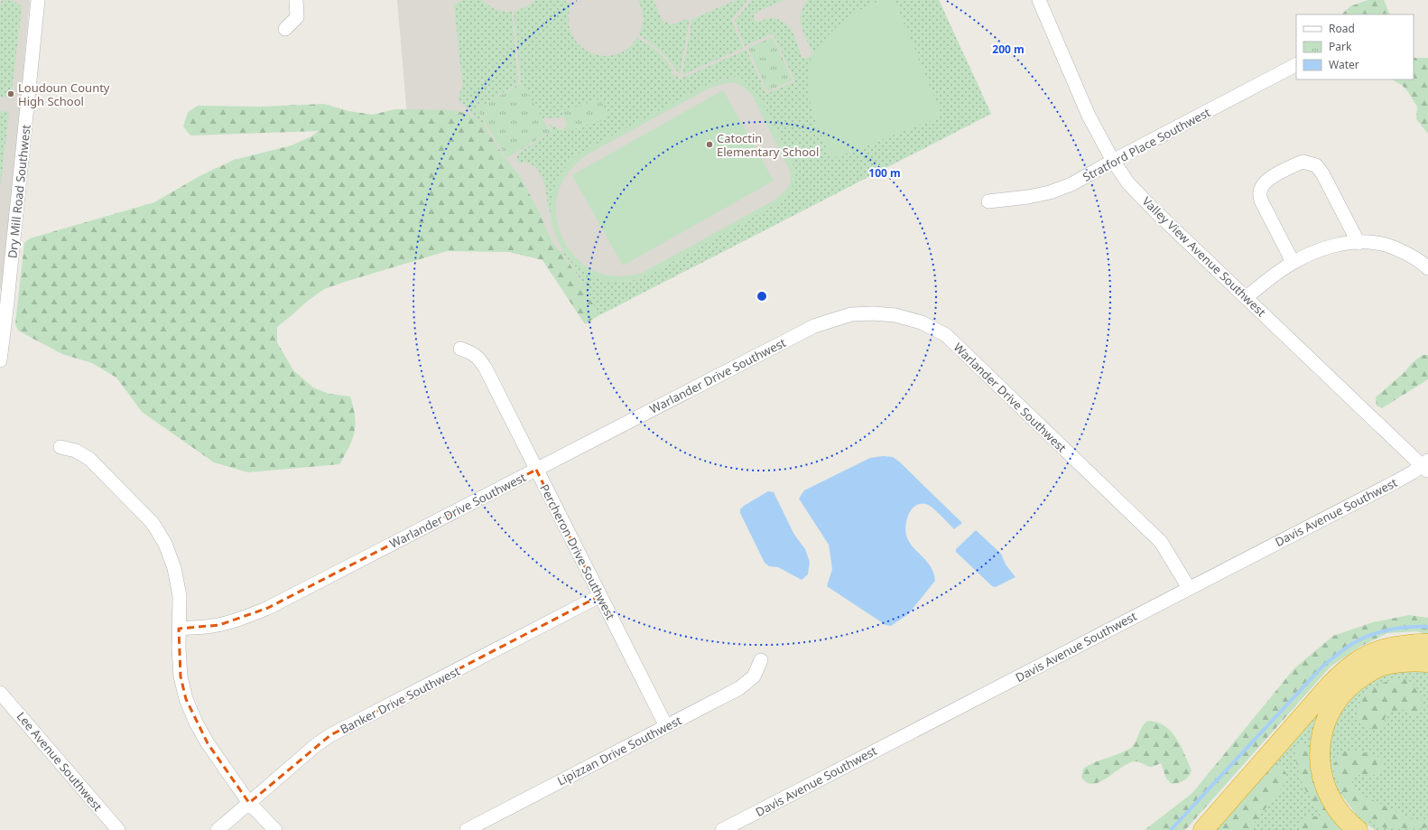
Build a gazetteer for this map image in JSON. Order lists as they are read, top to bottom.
{
  "streets": {
    "street": [
      "Stratford Place Southwest",
      "Dry Mill Road Southwest",
      "Valley View Avenue Southwest",
      "Warlander Drive Southwest",
      "Davis Avenue Southwest",
      "Percheron Drive Southwest",
      "Banker Drive Southwest",
      "Lipizzan Drive Southwest",
      "Lee Avenue Southwest"
    ]
  },
  "crossings": [
    ["Stratford Place Southwest", "Valley View Avenue Southwest"],
    ["Valley View Avenue Southwest", "Davis Avenue Southwest"],
    ["Warlander Drive Southwest", "Davis Avenue Southwest"],
    ["Warlander Drive Southwest", "Percheron Drive Southwest"],
    ["Percheron Drive Southwest", "Banker Drive Southwest"],
    ["Percheron Drive Southwest", "Lipizzan Drive Southwest"]
  ],
  "places": ["Loudoun County High School", "Catoctin Elementary School"],
  "legend": ["Road", "Park", "Water"],
  "rings": ["200 m", "100 m"]
}
